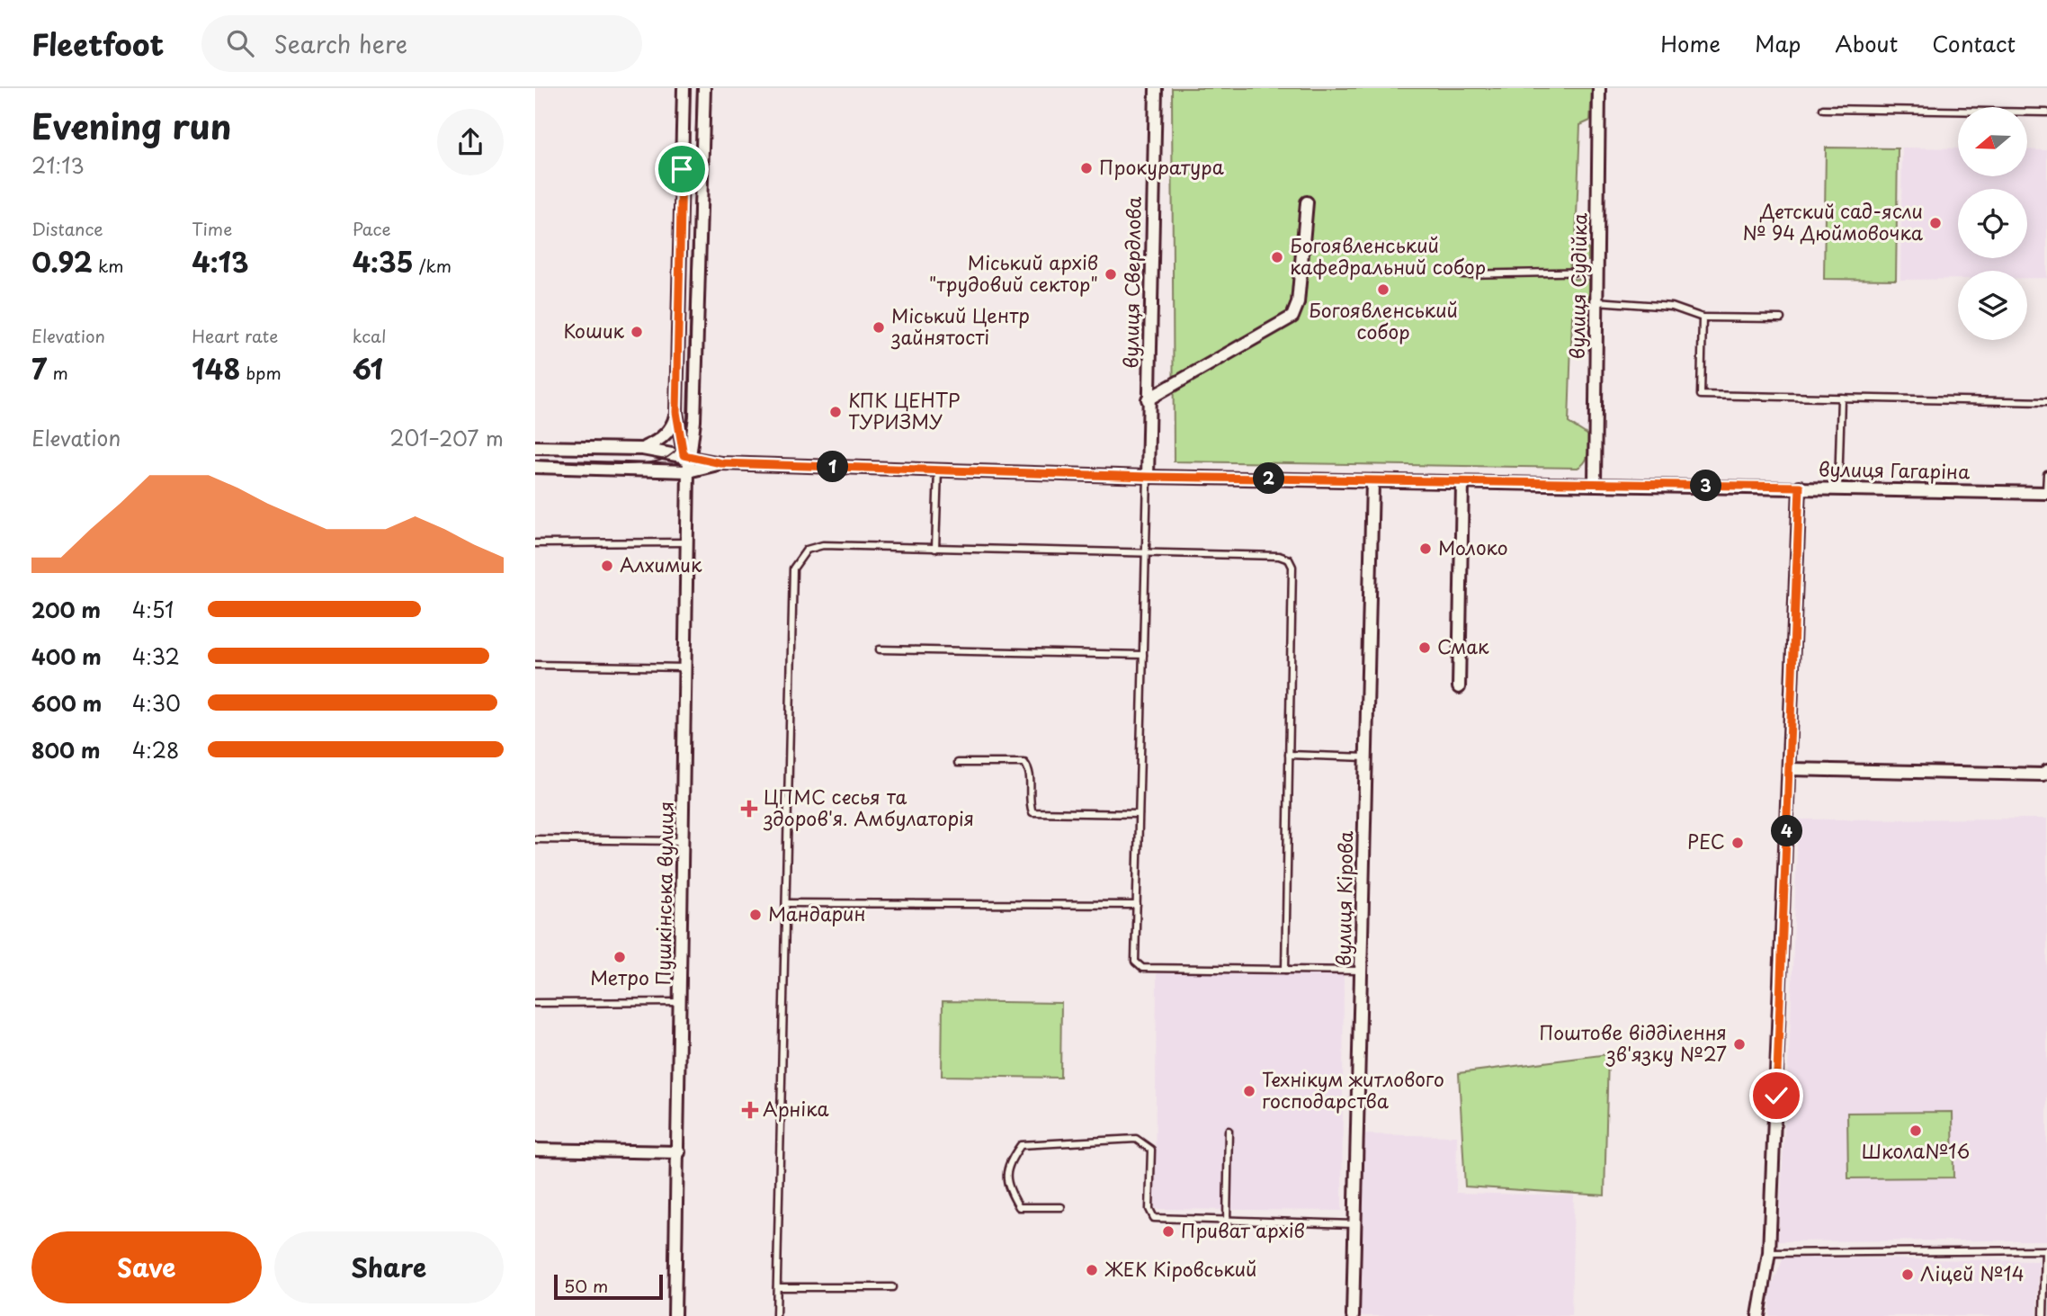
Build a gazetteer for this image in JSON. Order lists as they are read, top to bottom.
{
  "streets": {
    "street": [
      "вулиця Свердлова",
      "вулиця Судійка",
      "вулиця Гагаріна",
      "Пушкінська вулиця",
      "вулиця Кірова"
    ]
  },
  "crossings": [
    ["вулиця Свердлова", "вулиця Гагаріна"],
    ["вулиця Судійка", "вулиця Гагаріна"],
    ["вулиця Гагаріна", "Пушкінська вулиця"],
    ["вулиця Гагаріна", "вулиця Кірова"]
  ],
  "places": {
    "other": [
      "Прокуратура",
      "Детский сад-ясли № 94 Дюймовочка",
      "Богоявленський кафедральний собор",
      "Міський архів \"трудовий сектор\"",
      "Богоявленський собор",
      "Міський Центр зайнятості",
      "Кошик",
      "КПК ЦЕНТР ТУРИЗМУ",
      "Молоко",
      "Алхимик",
      "Смак",
      "РЕС",
      "Мандарин",
      "Метро",
      "Поштове відділення зв'язку №27",
      "Технікум житлового господарства",
      "Школа№16",
      "Приват архів",
      "ЖЕК Кіровський",
      "Ліцей №14"
    ],
    "health": ["ЦПМС сесья та здоров'я. Амбулаторія", "Арніка"]
  },
  "scale_bar": "50 m",
  "north": "left",
  "page": {
    "header": "Fleetfoot",
    "search": "Search here",
    "nav": [
      "Home",
      "Map",
      "About",
      "Contact"
    ],
    "heading": ["Evening run", "21:13"],
    "stats": [
      ["Distance", "0.92 km"],
      ["Time", "4:13"],
      ["Pace", "4:35 /km"],
      ["Elevation", "7 m"],
      ["Heart rate", "148 bpm"],
      ["kcal", "61"]
    ],
    "chart": ["Elevation", "201–207 m"],
    "pins": [
      "1",
      "2",
      "3",
      "4"
    ],
    "list": [
      {
        "name": "200 m",
        "note": "4:51"
      },
      {
        "name": "400 m",
        "note": "4:32"
      },
      {
        "name": "600 m",
        "note": "4:30"
      },
      {
        "name": "800 m",
        "note": "4:28"
      }
    ],
    "buttons": ["Save", "Share"],
    "scale": "50 m"
  }
}
